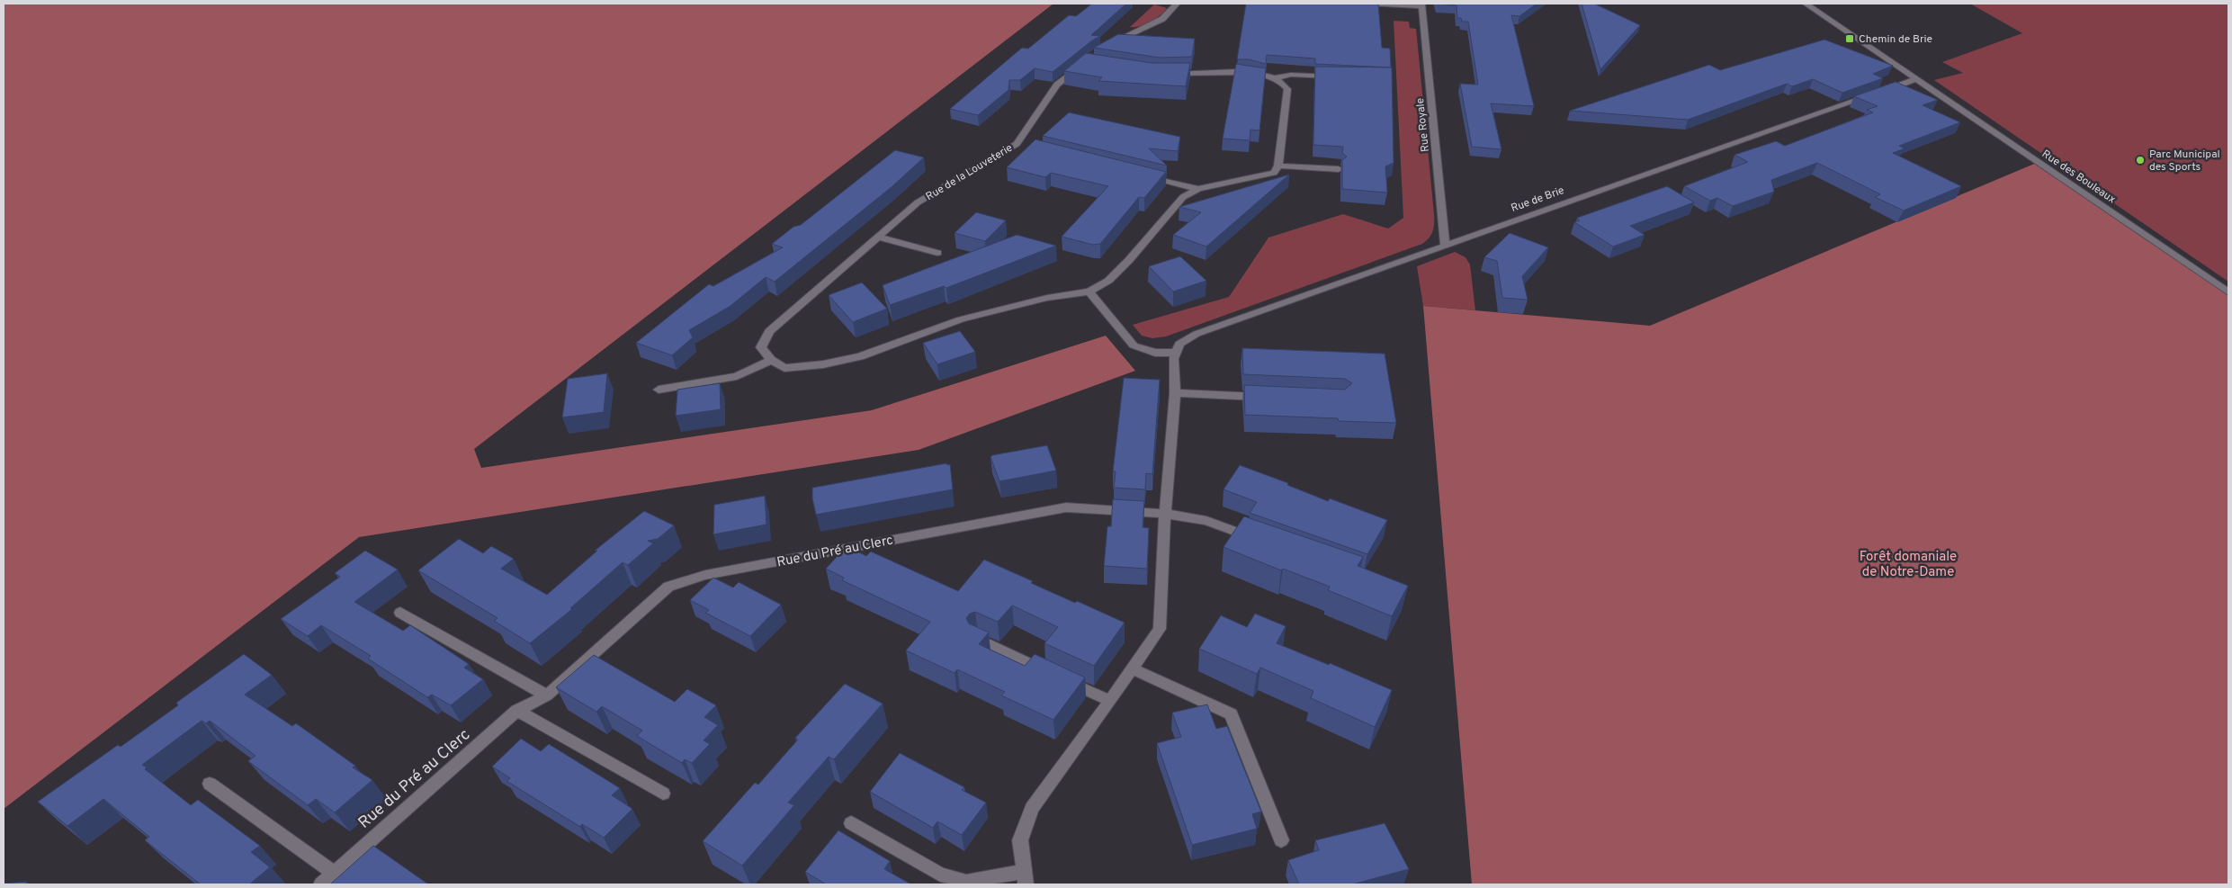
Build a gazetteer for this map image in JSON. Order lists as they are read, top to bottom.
{
  "streets": {
    "street": [
      "Rue Royale",
      "Rue de la Louveterie",
      "Rue des Bouleaux",
      "Rue de Brie",
      "Rue du Pré au Clerc"
    ]
  },
  "crossings": [
    ["Rue Royale", "Rue de Brie"],
    ["Rue des Bouleaux", "Rue de Brie"]
  ],
  "parks": ["Forêt domaniale de Notre-Dame"],
  "places": {
    "transit": ["Chemin de Brie"],
    "other": ["Parc Municipal des Sports"]
  }
}
